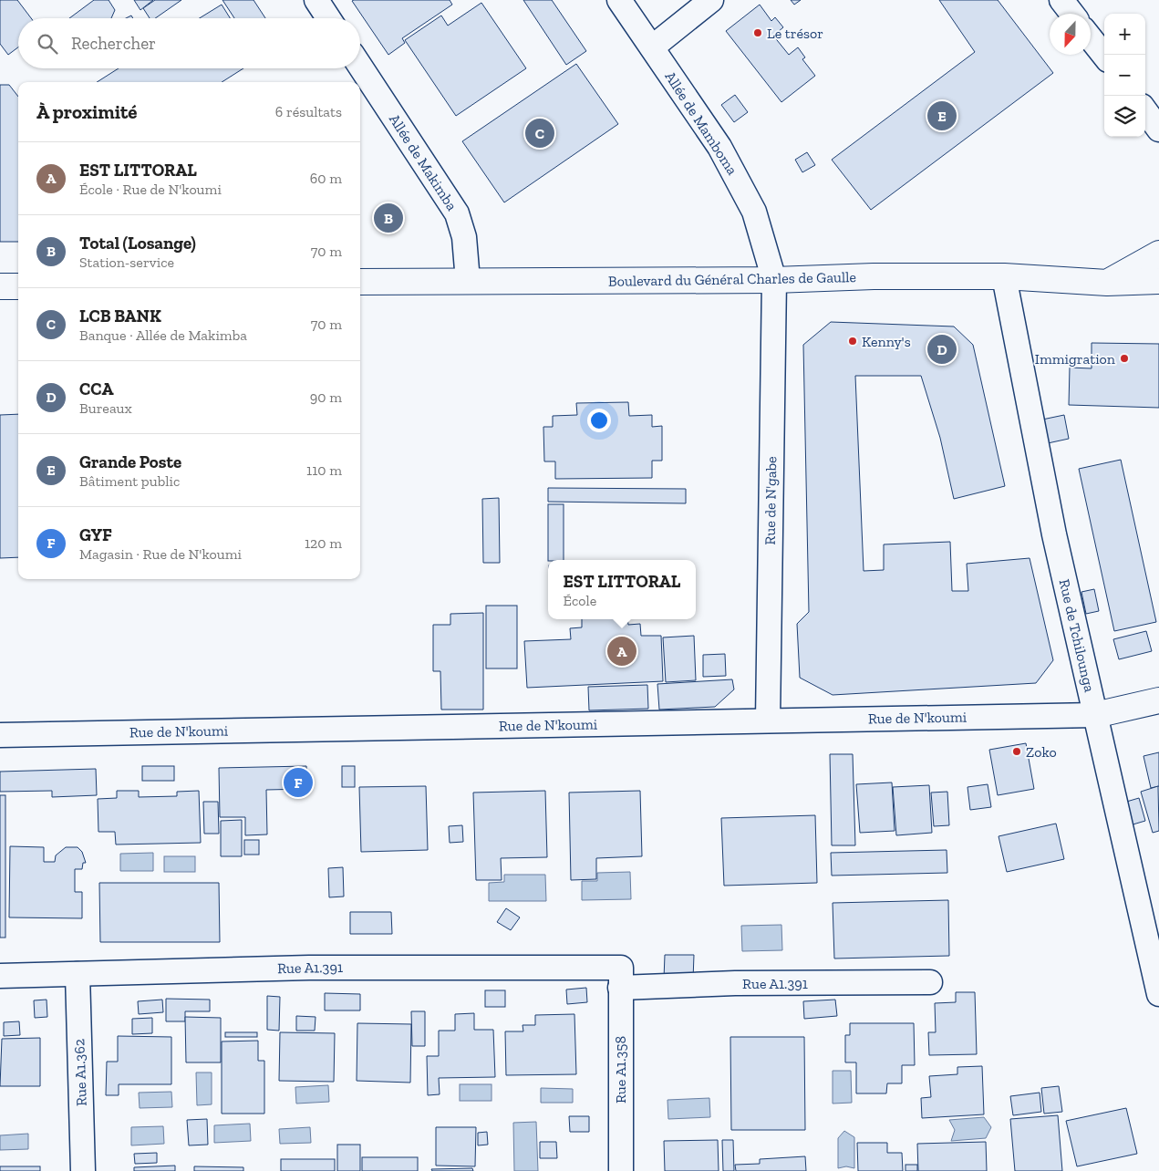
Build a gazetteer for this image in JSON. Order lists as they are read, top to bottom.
{
  "streets": {
    "main road": ["Boulevard du Général Charles de Gaulle"],
    "street": [
      "Allée de Mamboma",
      "Allée de Makimba",
      "Rue de N'gabe",
      "Rue de Tchilounga",
      "Rue de N'koumi",
      "Rue A1.391",
      "Rue A1.358",
      "Rue A1.362"
    ]
  },
  "crossings": [
    ["Allée de Mamboma", "Boulevard du Général Charles de Gaulle"],
    ["Allée de Mamboma", "Rue de N'gabe"],
    ["Allée de Makimba", "Boulevard du Général Charles de Gaulle"],
    ["Boulevard du Général Charles de Gaulle", "Rue de N'gabe"],
    ["Boulevard du Général Charles de Gaulle", "Rue de Tchilounga"],
    ["Rue de N'gabe", "Rue de N'koumi"],
    ["Rue de Tchilounga", "Rue de N'koumi"],
    ["Rue A1.391", "Rue A1.358"],
    ["Rue A1.391", "Rue A1.362"]
  ],
  "places": [
    "Le trésor",
    "Kenny's",
    "Immigration",
    "Zoko"
  ],
  "north": "bottom",
  "page": {
    "map_buttons": ["+", "−"],
    "search": "Rechercher",
    "heading": ["À proximité", "6 résultats"],
    "pins": [
      "E",
      "C",
      "B",
      "D",
      "A",
      "F"
    ],
    "list": [
      {
        "mark": "A",
        "name": "EST LITTORAL",
        "note": "École · Rue de N'koumi",
        "value": "60 m"
      },
      {
        "mark": "B",
        "name": "Total (Losange)",
        "note": "Station-service",
        "value": "70 m"
      },
      {
        "mark": "C",
        "name": "LCB BANK",
        "note": "Banque · Allée de Makimba",
        "value": "70 m"
      },
      {
        "mark": "D",
        "name": "CCA",
        "note": "Bureaux",
        "value": "90 m"
      },
      {
        "mark": "E",
        "name": "Grande Poste",
        "note": "Bâtiment public",
        "value": "110 m"
      },
      {
        "mark": "F",
        "name": "GYF",
        "note": "Magasin · Rue de N'koumi",
        "value": "120 m"
      }
    ],
    "popup": ["EST LITTORAL", "École"]
  }
}
